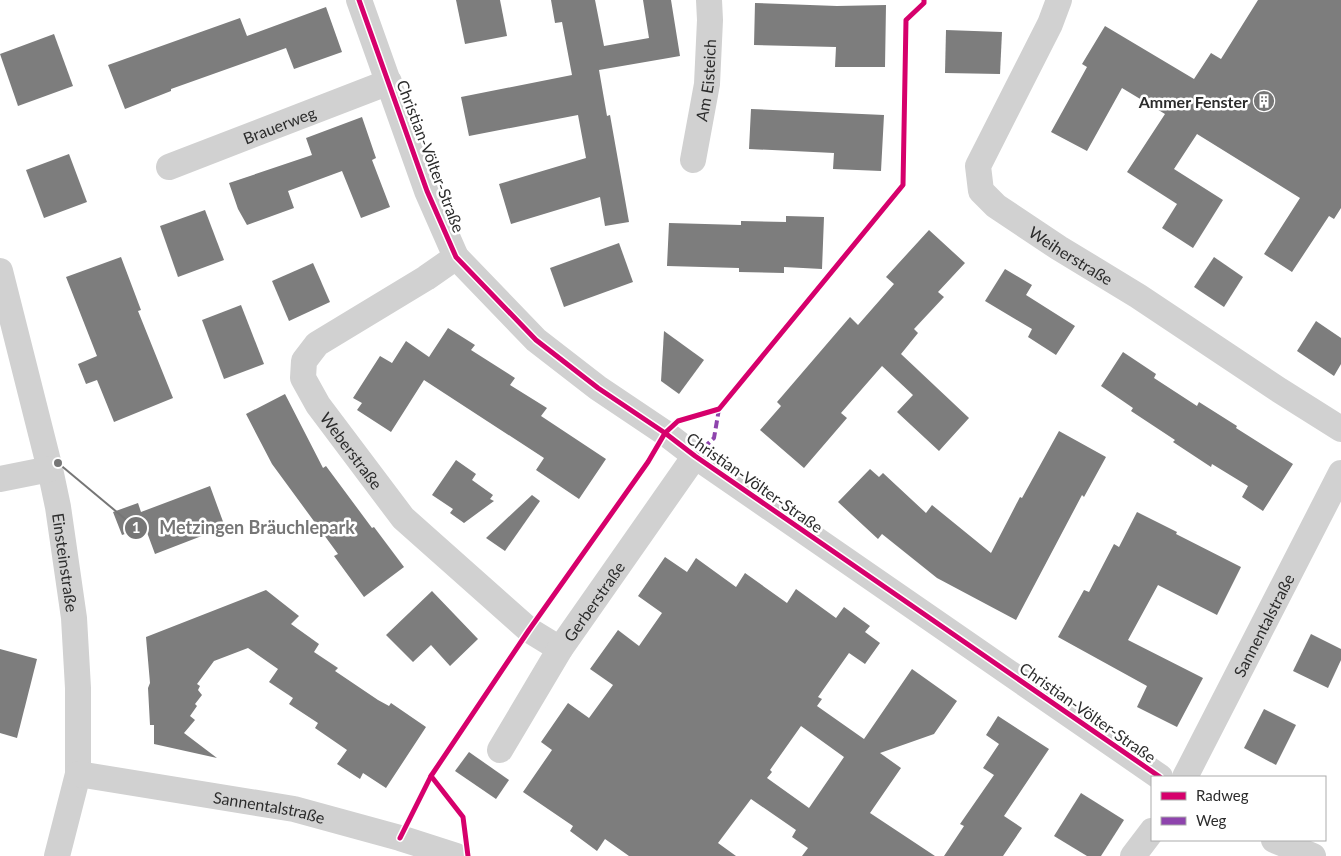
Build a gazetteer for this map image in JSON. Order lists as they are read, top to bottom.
{
  "streets": {
    "street": [
      "Am Eisteich",
      "Brauerweg",
      "Christian-Völter-Straße",
      "Weiherstraße",
      "Weberstraße",
      "Einsteinstraße",
      "Gerberstraße",
      "Sannentalstraße"
    ]
  },
  "crossings": [
    ["Brauerweg", "Christian-Völter-Straße"],
    ["Christian-Völter-Straße", "Weberstraße"],
    ["Christian-Völter-Straße", "Gerberstraße"],
    ["Weberstraße", "Gerberstraße"],
    ["Einsteinstraße", "Sannentalstraße"]
  ],
  "places": {
    "building": ["Ammer Fenster"],
    "other": ["Metzingen Bräuchlepark"]
  },
  "legend": ["Radweg", "Weg"]
}
